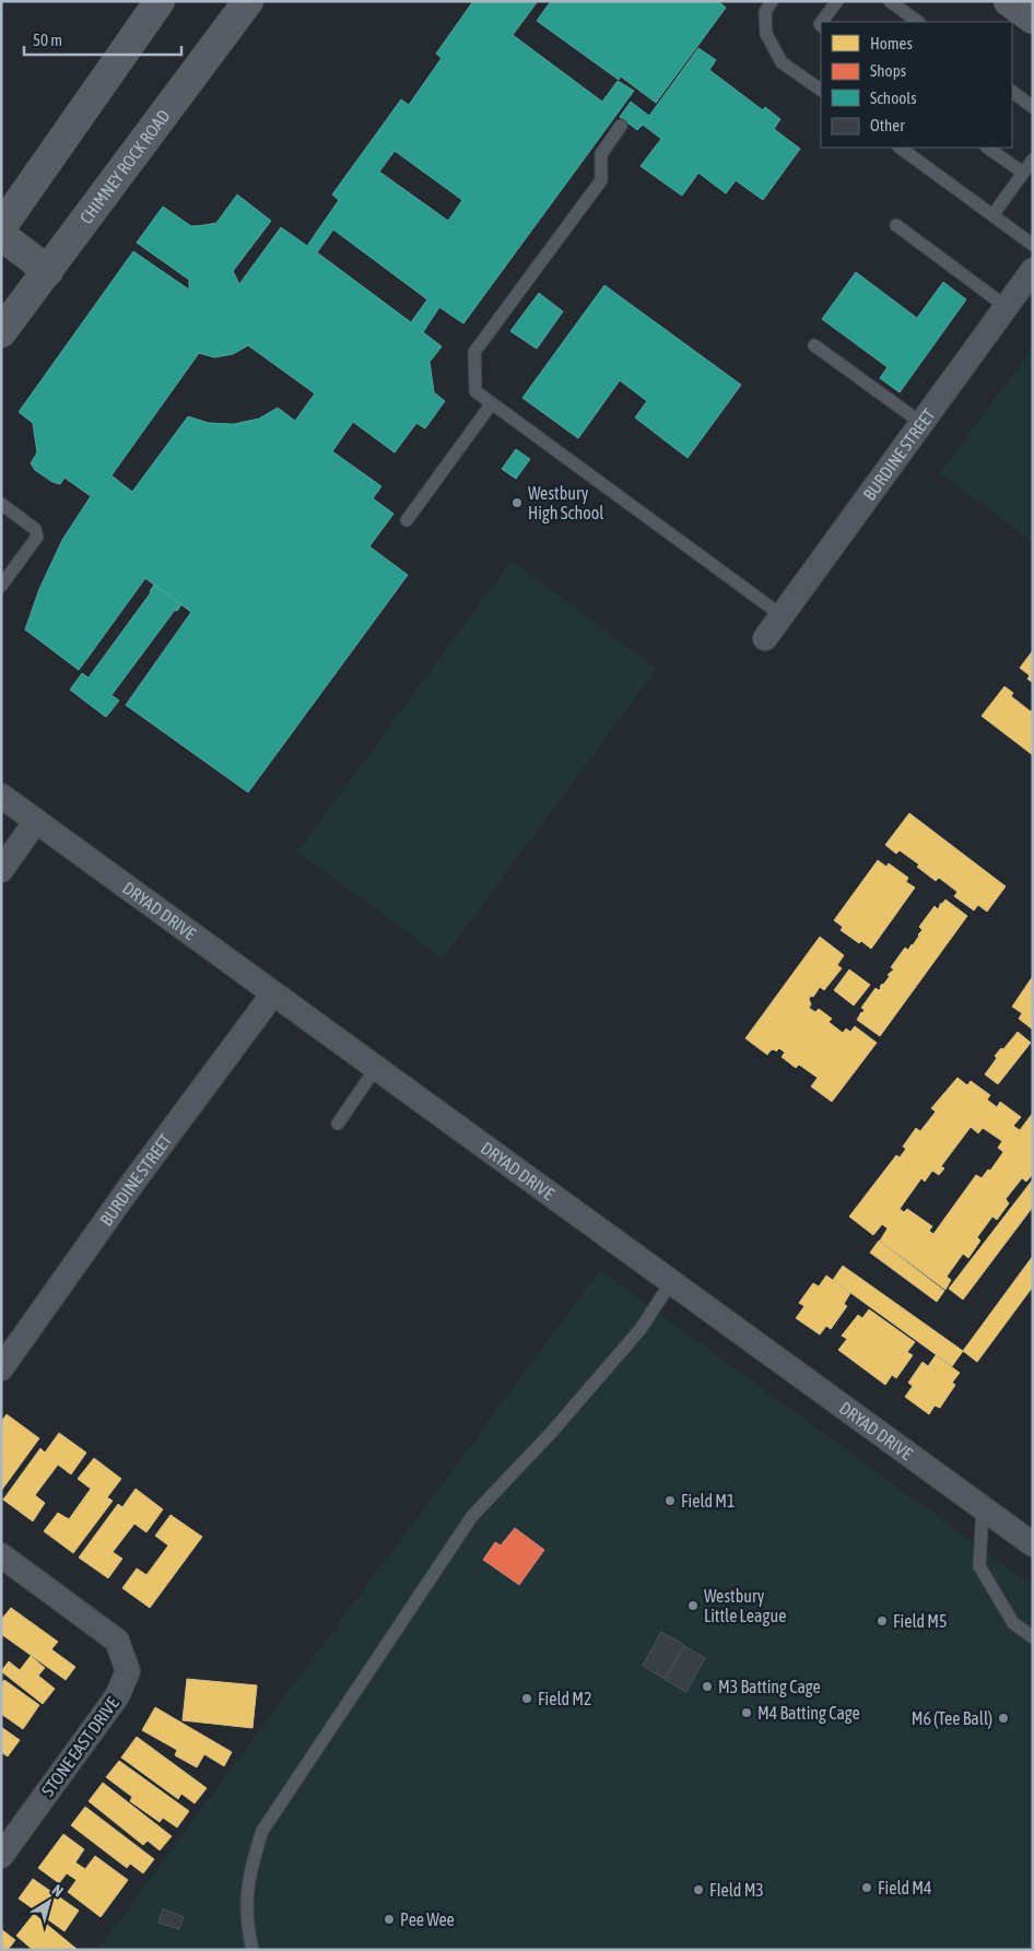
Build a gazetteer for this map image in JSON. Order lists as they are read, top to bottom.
{
  "streets": {
    "main road": ["CHIMNEY ROCK ROAD"],
    "street": ["BURDINE STREET", "DRYAD DRIVE", "STONE EAST DRIVE"]
  },
  "crossings": [
    ["BURDINE STREET", "DRYAD DRIVE"]
  ],
  "places": [
    "Westbury High School",
    "Field M1",
    "Westbury Little League",
    "Field M5",
    "M3 Batting Cage",
    "Field M2",
    "M4 Batting Cage",
    "M6 (Tee Ball)",
    "Field M4",
    "FIeld M3",
    "Pee Wee"
  ],
  "legend": [
    "Homes",
    "Shops",
    "Schools",
    "Other"
  ],
  "scale_bar": "50 m",
  "north": "top right"
}
